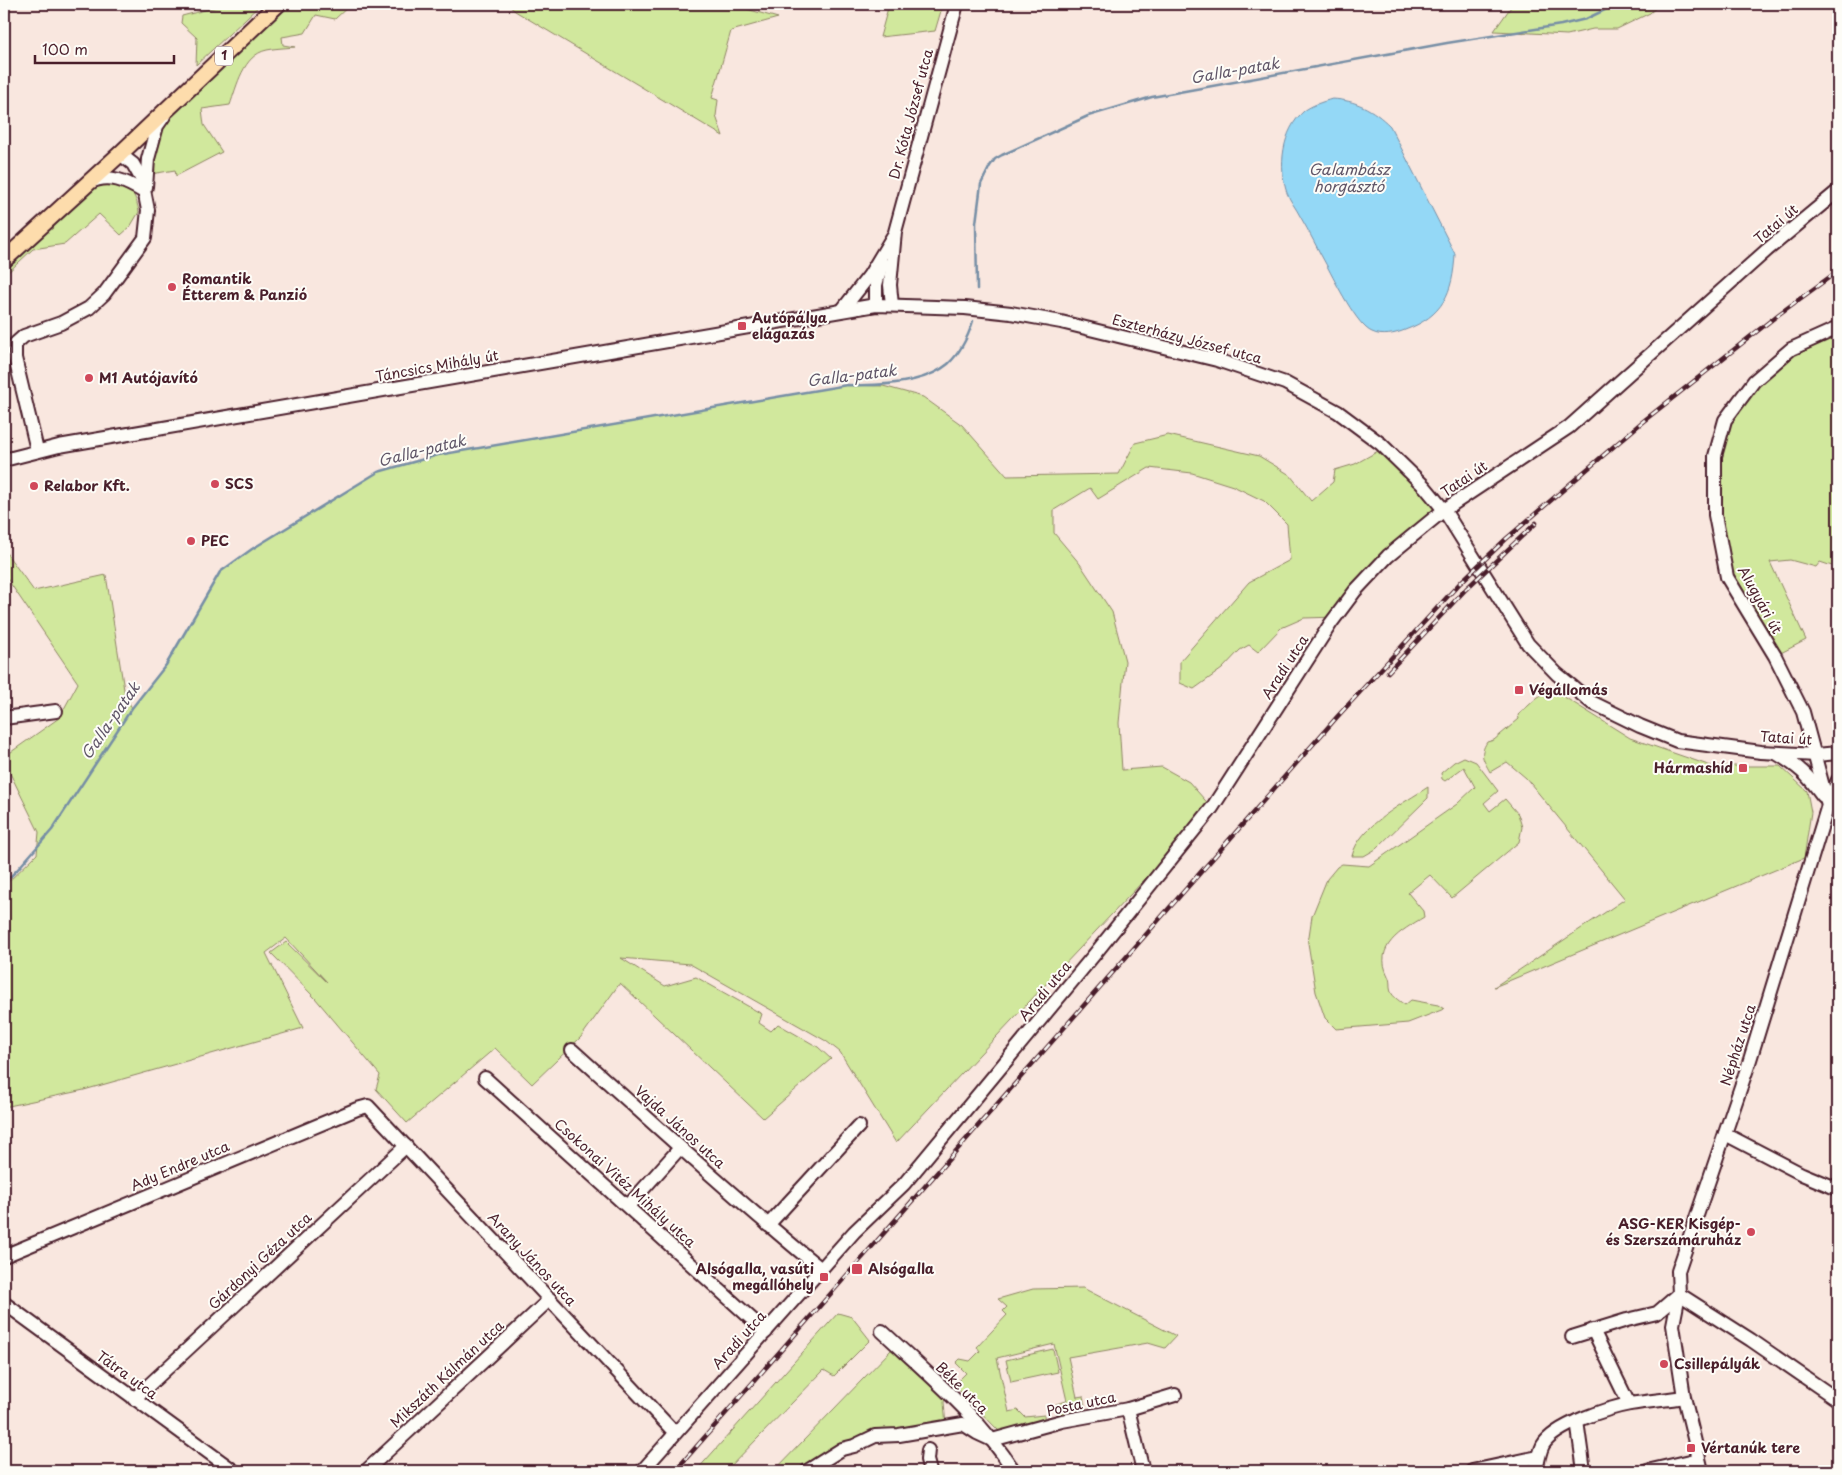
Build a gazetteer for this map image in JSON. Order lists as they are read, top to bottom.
{
  "streets": {
    "main road": ["1"],
    "street": [
      "Dr. Kóta József utca",
      "Tatai út",
      "Eszterházy József utca",
      "Táncsics Mihály út",
      "Alugyári út",
      "Aradi utca",
      "Népház utca",
      "Vajda János utca",
      "Ady Endre utca",
      "Csokonai Vitéz Mihály utca",
      "Arany János utca",
      "Gárdonyi Géza utca",
      "Mikszáth Kálmán utca",
      "Tátra utca",
      "Béke utca",
      "Posta utca"
    ]
  },
  "crossings": [
    ["Dr. Kóta József utca", "Eszterházy József utca"],
    ["Dr. Kóta József utca", "Táncsics Mihály út"],
    ["Tatai út", "Eszterházy József utca"],
    ["Tatai út", "Alugyári út"],
    ["Tatai út", "Aradi utca"],
    ["Eszterházy József utca", "Táncsics Mihály út"],
    ["Eszterházy József utca", "Aradi utca"],
    ["Aradi utca", "Vajda János utca"],
    ["Aradi utca", "Csokonai Vitéz Mihály utca"],
    ["Aradi utca", "Arany János utca"],
    ["Ady Endre utca", "Arany János utca"],
    ["Arany János utca", "Gárdonyi Géza utca"],
    ["Arany János utca", "Mikszáth Kálmán utca"],
    ["Gárdonyi Géza utca", "Tátra utca"],
    ["Béke utca", "Posta utca"]
  ],
  "water": ["Galla-patak", "Galambász horgásztó"],
  "places": {
    "other": [
      "Romantik Étterem & Panzió",
      "M1 Autójavító",
      "SCS",
      "Relabor Kft.",
      "PEC",
      "ASG-KER Kisgép- és Szerszámáruház",
      "Csillepályák"
    ],
    "transit": [
      "Autópálya elágazás",
      "Végállomás",
      "Hármashíd",
      "Alsógalla",
      "Alsógalla, vasúti megállóhely",
      "Vértanúk tere"
    ]
  },
  "scale_bar": "100 m"
}
